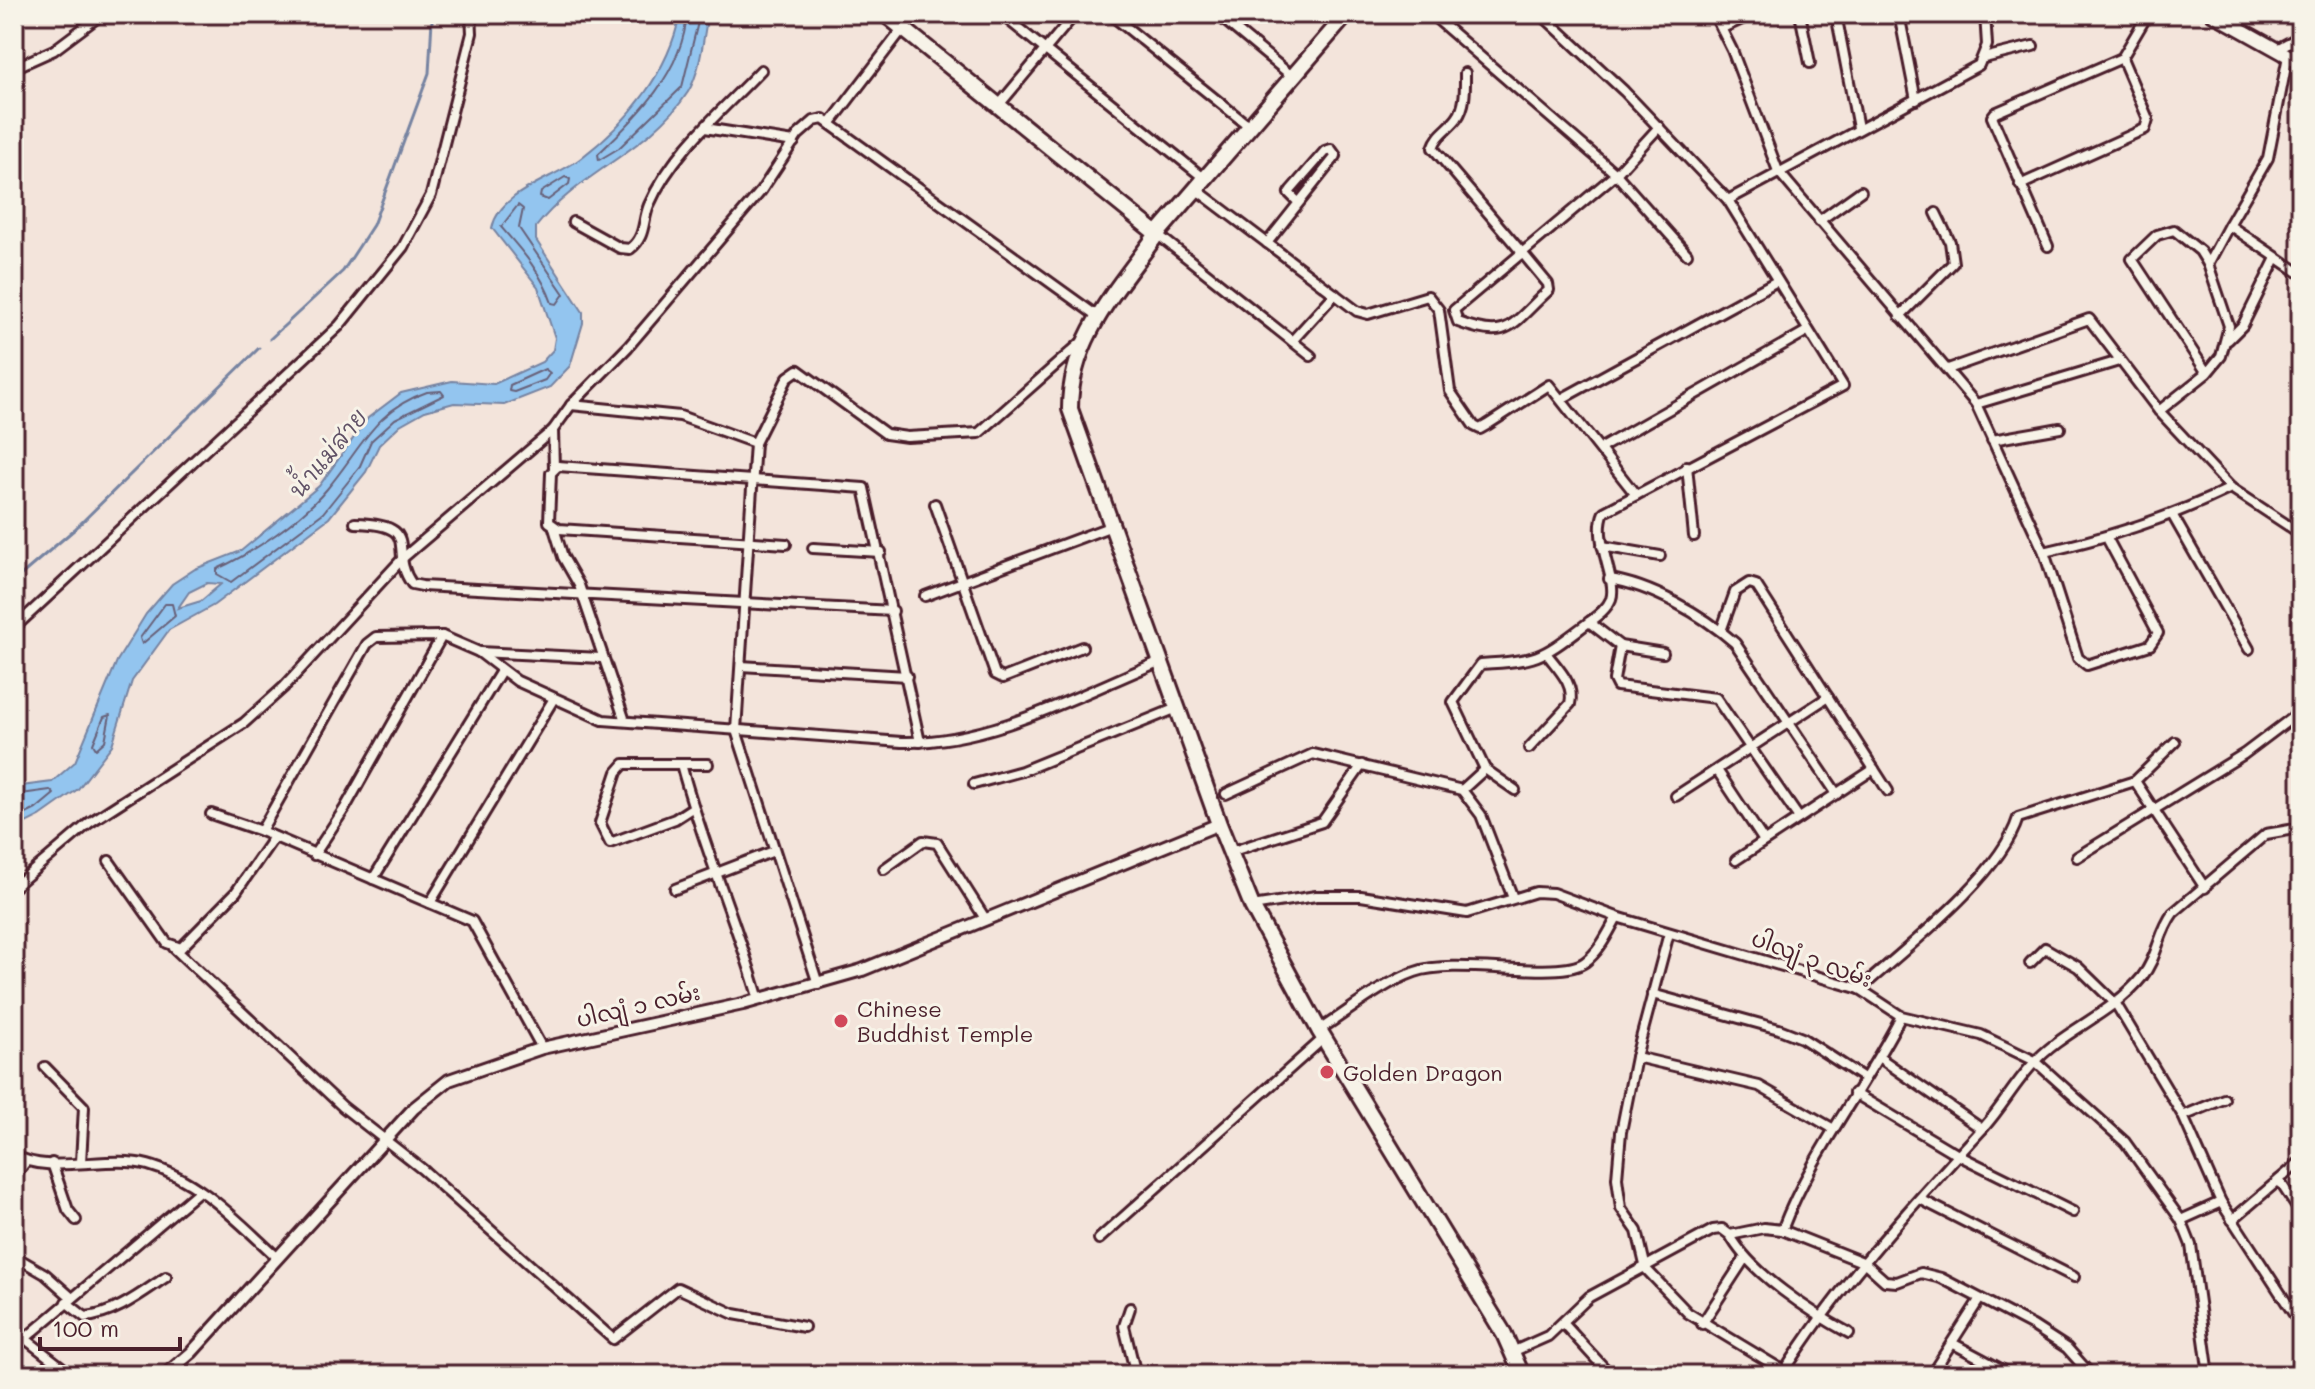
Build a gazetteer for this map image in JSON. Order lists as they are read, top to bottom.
{
  "streets": {
    "street": ["ပါလျံ ၃ လမ်း", "ပါလျံ ၁ လမ်း"]
  },
  "water": ["น้ำแม่สาย"],
  "places": ["Chinese Buddhist Temple", "Golden Dragon"],
  "scale_bar": "100 m"
}
